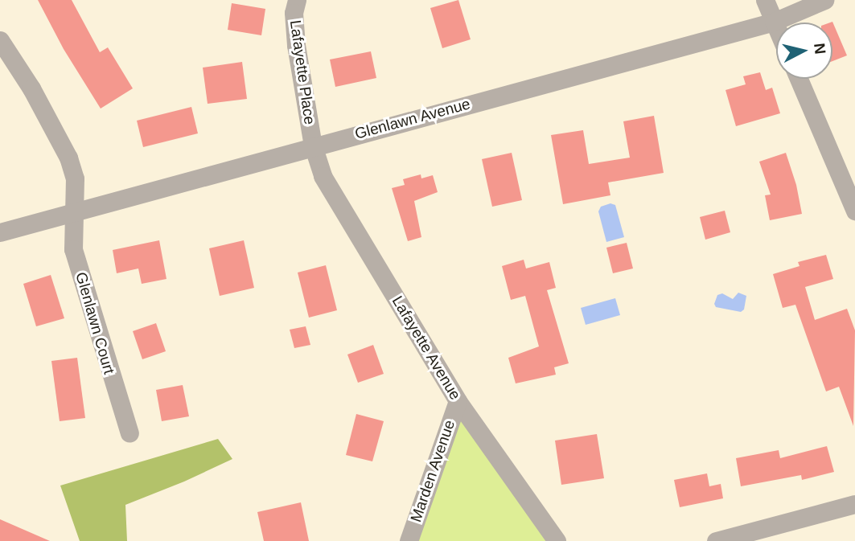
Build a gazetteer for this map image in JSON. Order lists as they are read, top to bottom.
{
  "streets": {
    "street": [
      "Lafayette Place",
      "Glenlawn Avenue",
      "Glenlawn Court",
      "Lafayette Avenue",
      "Marden Avenue"
    ]
  },
  "crossings": [
    ["Lafayette Place", "Glenlawn Avenue"],
    ["Lafayette Place", "Lafayette Avenue"],
    ["Glenlawn Avenue", "Glenlawn Court"],
    ["Glenlawn Avenue", "Lafayette Avenue"],
    ["Lafayette Avenue", "Marden Avenue"]
  ],
  "north": "right"
}
